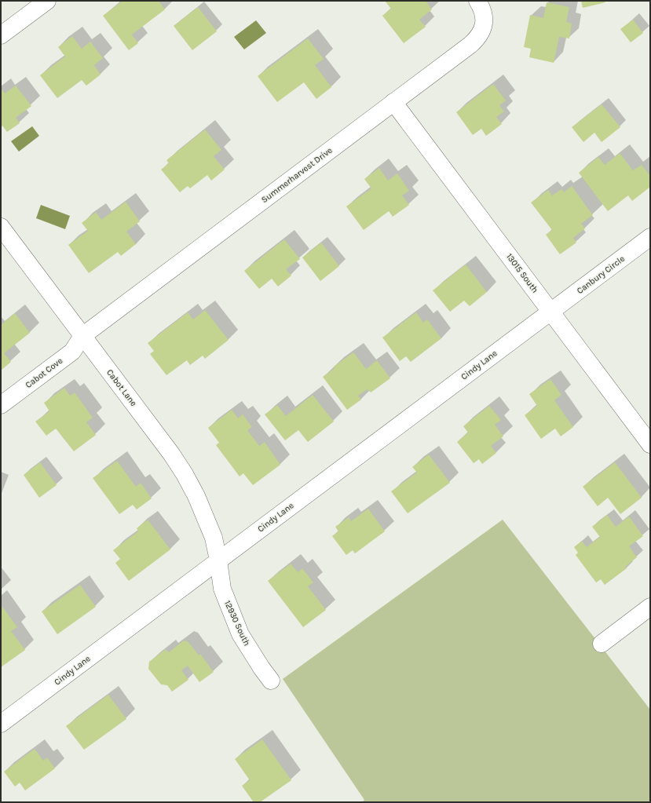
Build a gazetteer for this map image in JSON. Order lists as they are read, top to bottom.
{
  "streets": {
    "street": [
      "Summerharvest Drive",
      "13015 South",
      "Canbury Circle",
      "Cindy Lane",
      "Cabot Cove",
      "Cabot Lane",
      "12930 South"
    ]
  },
  "crossings": [
    ["Summerharvest Drive", "13015 South"],
    ["Summerharvest Drive", "Cabot Cove"],
    ["Summerharvest Drive", "Cabot Lane"],
    ["13015 South", "Canbury Circle"],
    ["13015 South", "Cindy Lane"],
    ["Canbury Circle", "Cindy Lane"],
    ["Cindy Lane", "Cabot Lane"],
    ["Cindy Lane", "12930 South"],
    ["Cabot Cove", "Cabot Lane"],
    ["Cabot Lane", "12930 South"]
  ]
}
